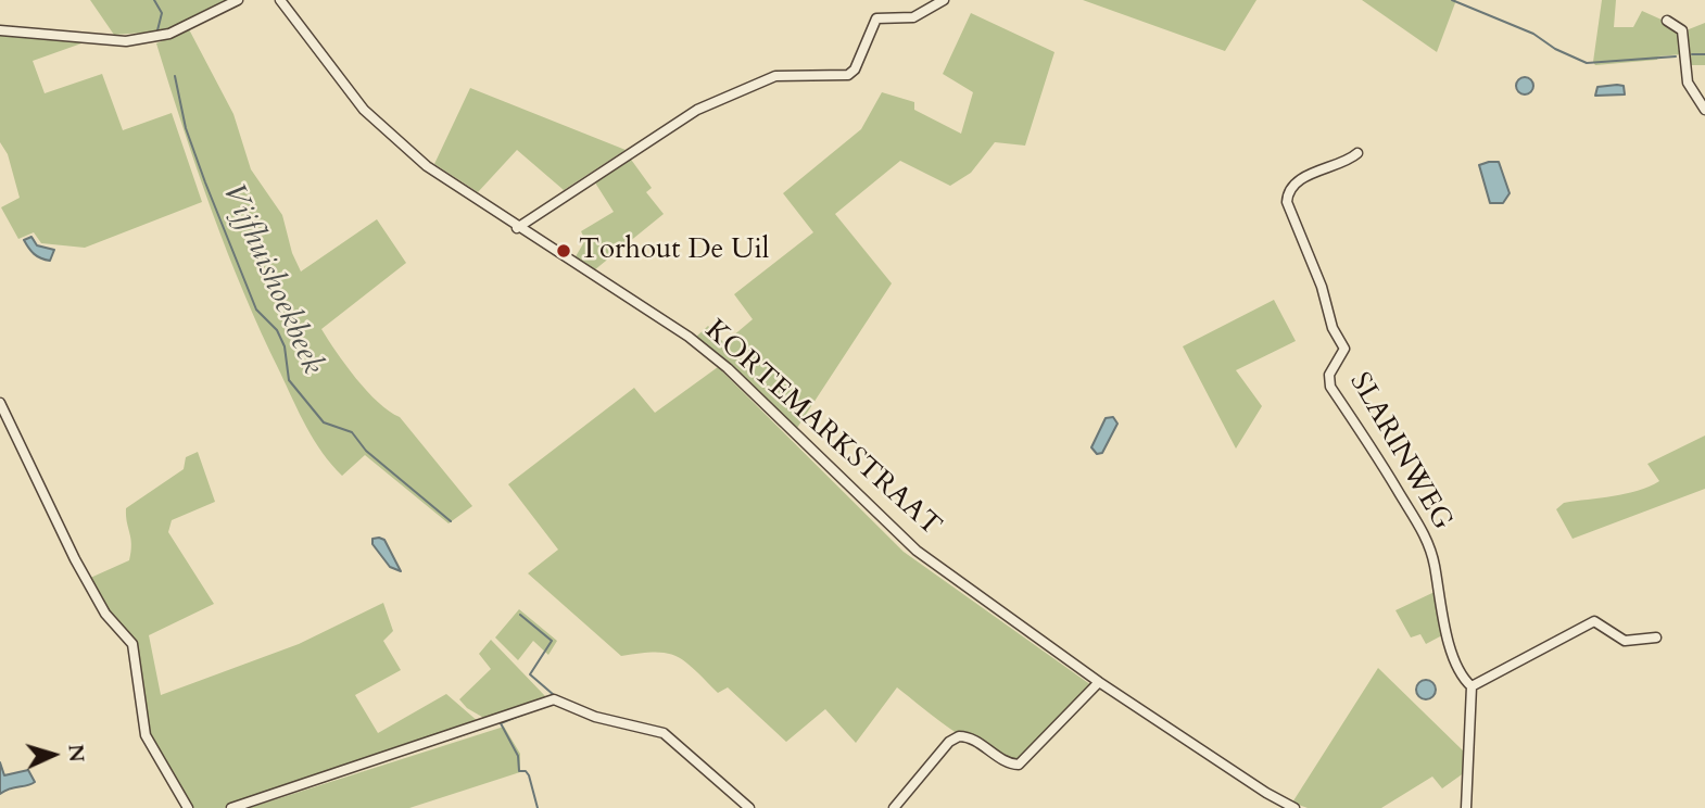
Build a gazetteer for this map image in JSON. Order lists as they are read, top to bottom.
{
  "streets": {
    "street": ["KORTEMARKSTRAAT", "SLARINWEG"]
  },
  "water": ["Vijfhuishoekbeek"],
  "places": ["Torhout De Uil"],
  "north": "right"
}
